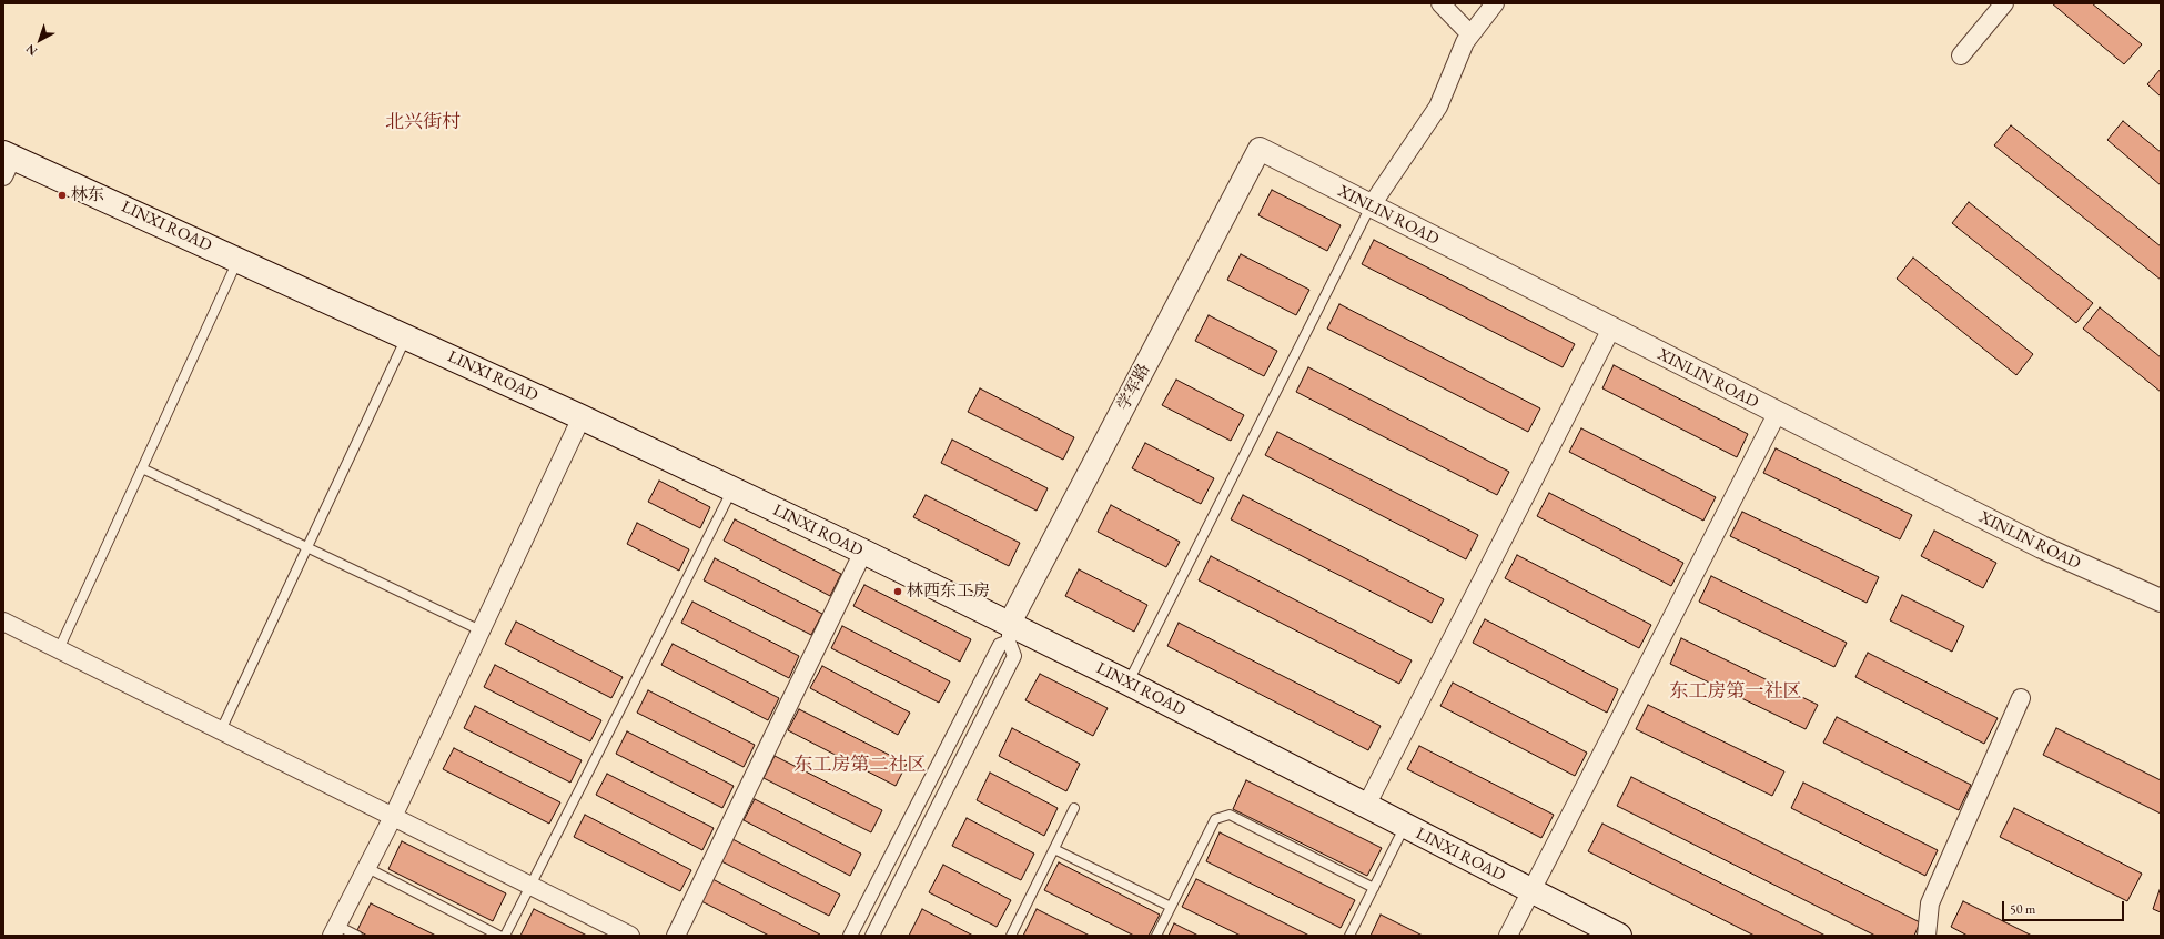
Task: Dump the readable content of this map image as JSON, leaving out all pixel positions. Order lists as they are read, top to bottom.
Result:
{
  "streets": {
    "main road": ["LINXI ROAD"],
    "street": ["XINLIN ROAD", "学军路"]
  },
  "crossings": [
    ["XINLIN ROAD", "学军路"],
    ["LINXI ROAD", "学军路"]
  ],
  "districts": ["北兴街村", "东工房第一社区", "东工房第二社区"],
  "places": ["林东", "林西东工房"],
  "scale_bar": "50 m",
  "north": "bottom left"
}
